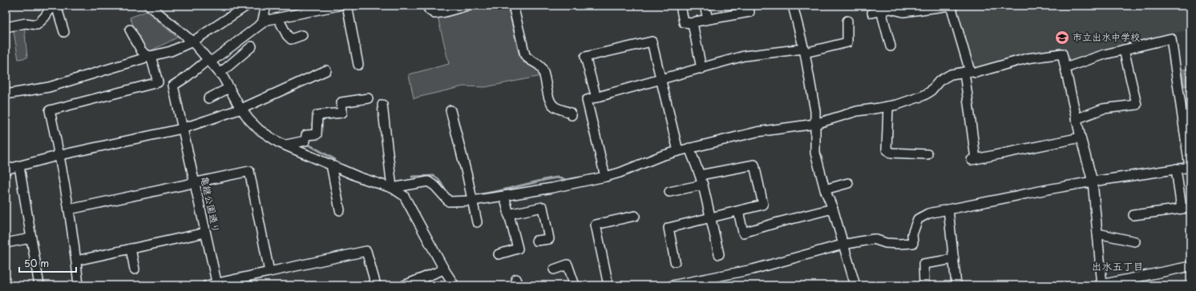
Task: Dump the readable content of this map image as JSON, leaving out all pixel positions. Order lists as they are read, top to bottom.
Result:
{
  "streets": {
    "street": ["亀継公園通り"]
  },
  "districts": ["出水五丁目"],
  "places": {
    "school or university": ["市立出水中学校"]
  },
  "scale_bar": "50 m"
}
